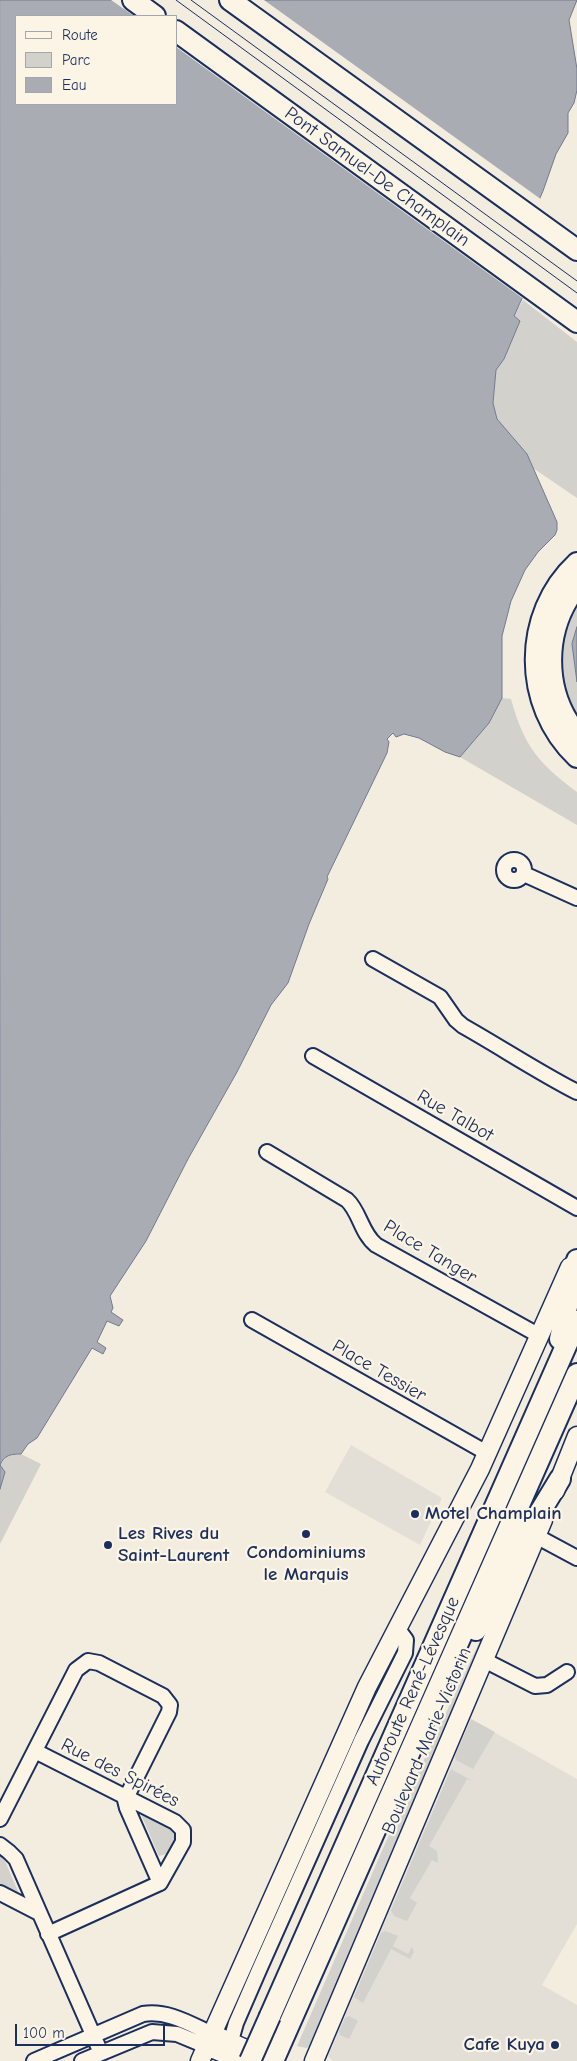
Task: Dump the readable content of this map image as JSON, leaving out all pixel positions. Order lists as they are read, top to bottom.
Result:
{
  "streets": {
    "highway": ["Pont Samuel-De Champlain", "Autoroute René-Lévesque"],
    "main road": ["Boulevard Marie-Victorin"],
    "street": [
      "Rue Talbot",
      "Place Tanger",
      "Place Tessier",
      "Rue des Spirées"
    ]
  },
  "places": [
    "Motel Champlain",
    "Condominiums le Marquis",
    "Les Rives du Saint-Laurent",
    "Cafe Kuya"
  ],
  "legend": ["Route", "Parc", "Eau"],
  "scale_bar": "100 m"
}
